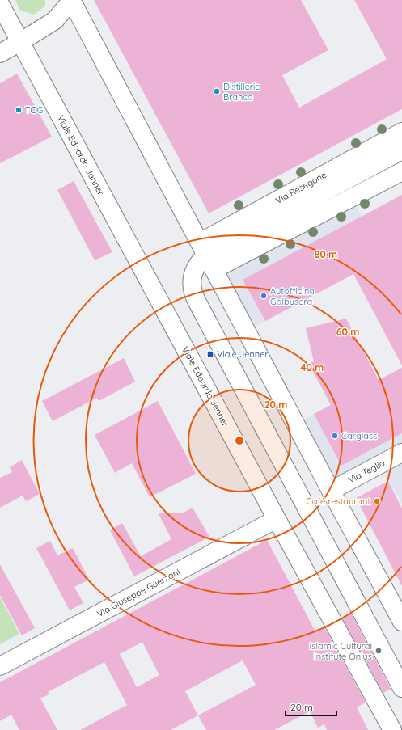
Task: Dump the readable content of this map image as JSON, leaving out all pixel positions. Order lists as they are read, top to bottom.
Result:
{
  "streets": {
    "main road": [
      "Viale Edoardo Jenner",
      "Via Resegone",
      "Via Teglio",
      "Via Giuseppe Guerzoni"
    ]
  },
  "crossings": [
    ["Viale Edoardo Jenner", "Via Giuseppe Guerzoni"]
  ],
  "places": {
    "other": [
      "Distillerie Branca",
      "TOG",
      "Autofficina Galbusera",
      "Carglass",
      "Café restaurant",
      "Islamic Cultural Institute Onlus"
    ],
    "transit": ["Viale Jenner"]
  },
  "scale_bar": "20 m",
  "rings": [
    "80 m",
    "60 m",
    "40 m",
    "20 m"
  ]
}
